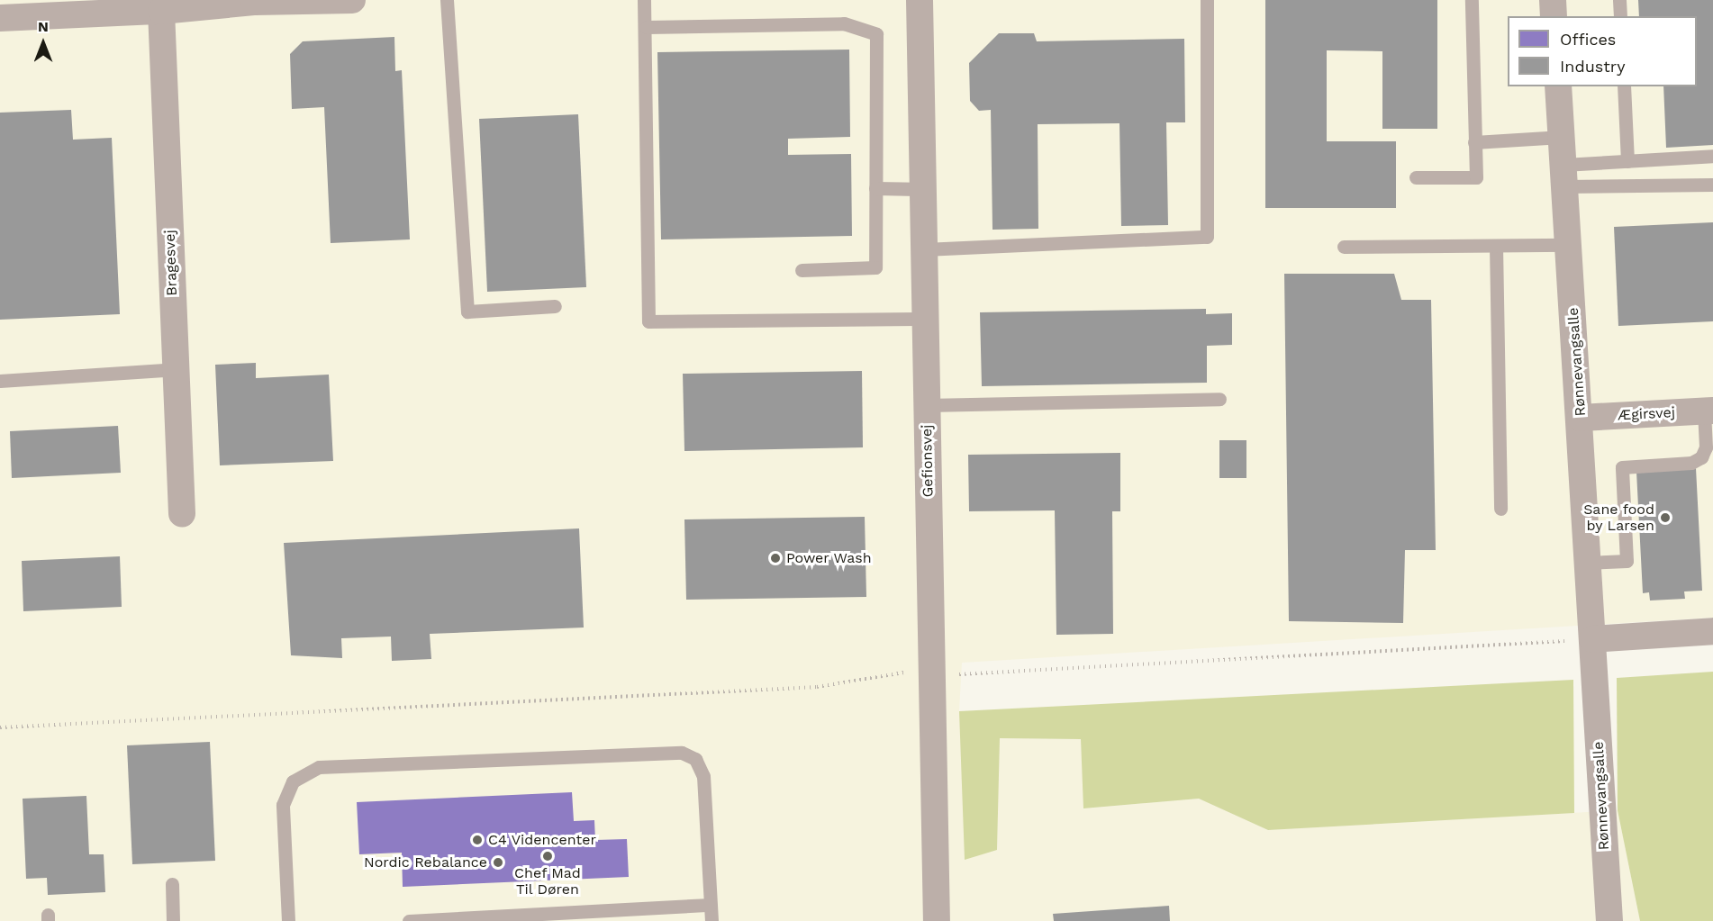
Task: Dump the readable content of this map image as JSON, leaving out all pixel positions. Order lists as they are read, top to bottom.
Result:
{
  "streets": {
    "street": [
      "Bragesvej",
      "Rønnevangsalle",
      "Ægirsvej",
      "Gefionsvej"
    ]
  },
  "crossings": [
    ["Rønnevangsalle", "Ægirsvej"]
  ],
  "places": [
    "Sane food by Larsen",
    "Power Wash",
    "C4 Videncenter",
    "Chef Mad Til Døren",
    "Nordic Rebalance"
  ],
  "legend": ["Offices", "Industry"],
  "north": "top"
}
